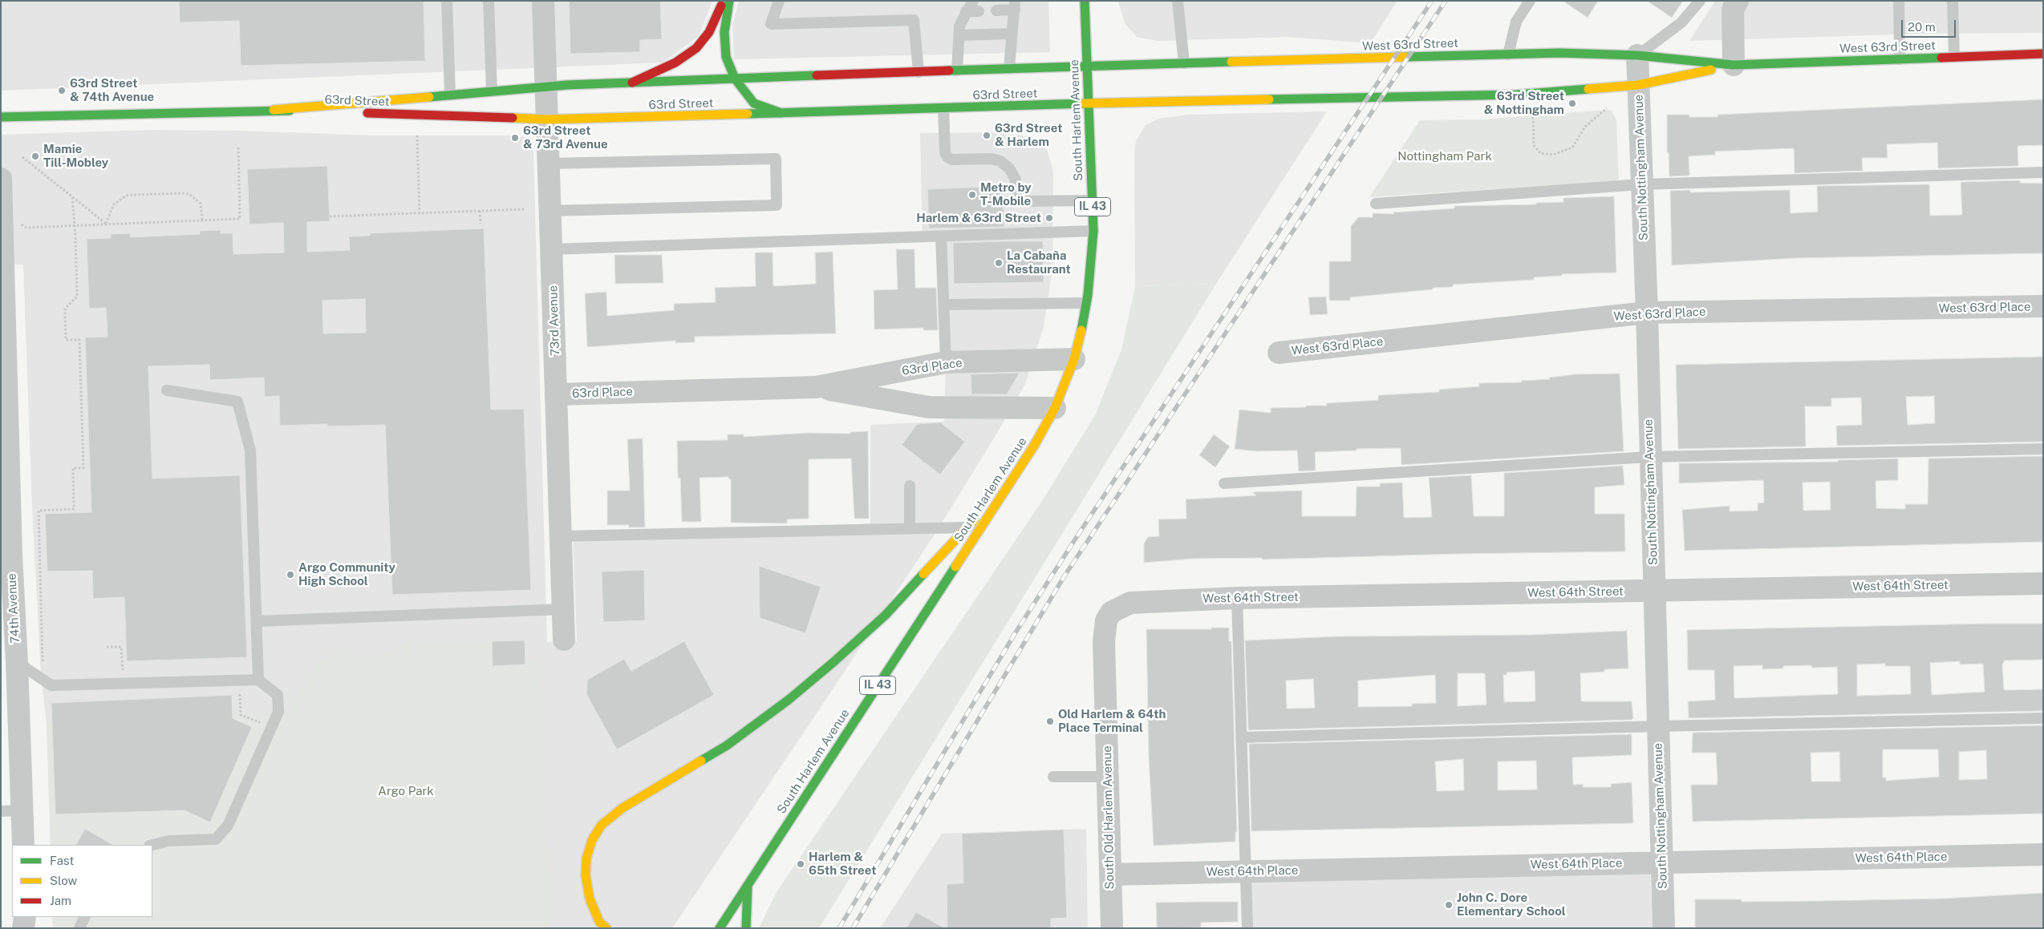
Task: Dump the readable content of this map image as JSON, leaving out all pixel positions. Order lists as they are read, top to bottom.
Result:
{
  "streets": {
    "main road": [
      "West 63rd Street",
      "63rd Street",
      "South Harlem Avenue",
      "IL 43"
    ],
    "street": [
      "South Nottingham Avenue",
      "West 63rd Place",
      "73rd Avenue",
      "63rd Place",
      "West 64th Street",
      "74th Avenue",
      "South Old Harlem Avenue",
      "West 64th Place"
    ]
  },
  "crossings": [
    ["West 63rd Street", "63rd Street"],
    ["West 63rd Street", "South Harlem Avenue"],
    ["West 63rd Street", "South Nottingham Avenue"],
    ["63rd Street", "South Harlem Avenue"],
    ["63rd Street", "73rd Avenue"],
    ["South Harlem Avenue", "63rd Place"],
    ["South Nottingham Avenue", "West 63rd Place"],
    ["South Nottingham Avenue", "West 64th Street"],
    ["South Nottingham Avenue", "West 64th Place"],
    ["73rd Avenue", "63rd Place"],
    ["West 64th Street", "South Old Harlem Avenue"],
    ["South Old Harlem Avenue", "West 64th Place"]
  ],
  "parks": ["Nottingham Park", "Argo Park"],
  "places": [
    "63rd Street & 74th Avenue",
    "63rd Street & Nottingham",
    "63rd Street & Harlem",
    "63rd Street & 73rd Avenue",
    "Mamie Till-Mobley",
    "Metro by T-Mobile",
    "Harlem & 63rd Street",
    "La Cabaña Restaurant",
    "Argo Community High School",
    "Old Harlem & 64th Place Terminal",
    "Harlem & 65th Street",
    "John C. Dore Elementary School"
  ],
  "legend": ["Fast", "Slow", "Jam"],
  "scale_bar": "20 m"
}
